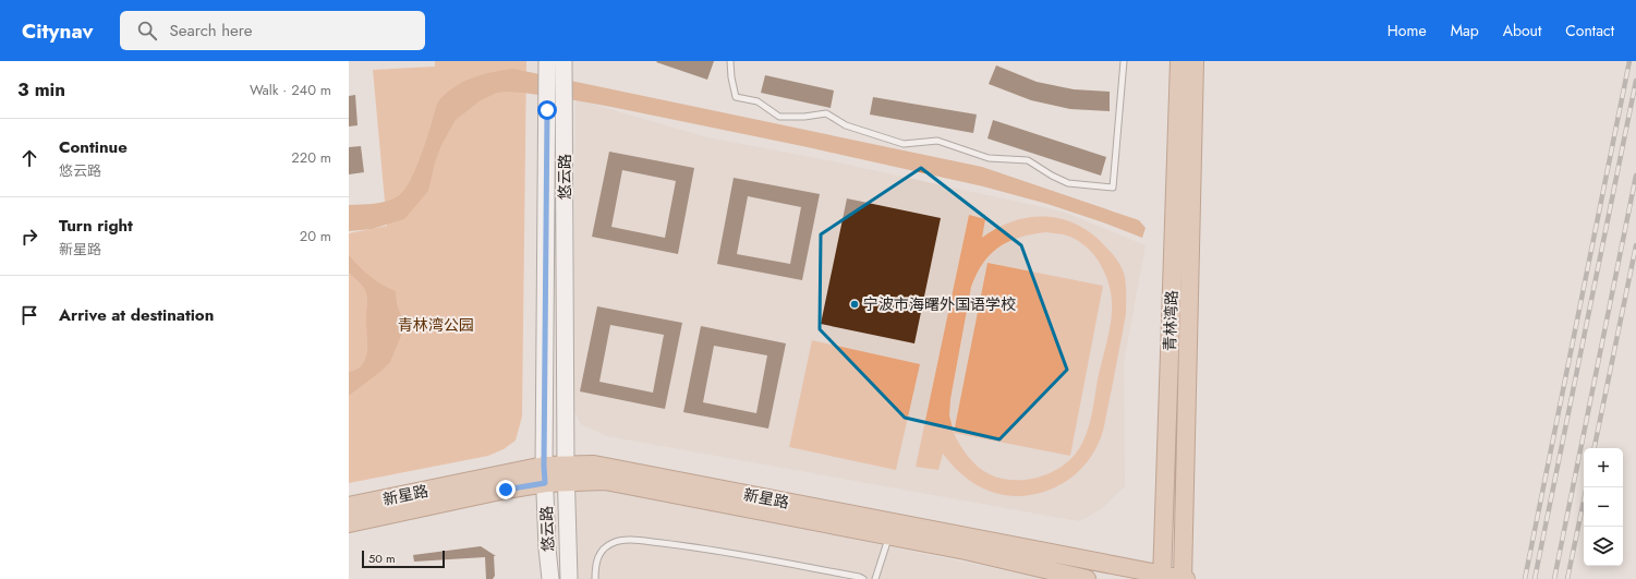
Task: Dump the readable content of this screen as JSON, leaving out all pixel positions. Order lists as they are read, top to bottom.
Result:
{
  "streets": {
    "main road": ["青林湾路", "新星路"],
    "street": ["悠云路"]
  },
  "crossings": [
    ["悠云路", "新星路"],
    ["青林湾路", "新星路"]
  ],
  "parks": ["青林湾公园"],
  "places": ["宁波市海曙外国语学校"],
  "scale_bar": "50 m",
  "page": {
    "header": "Citynav",
    "search": "Search here",
    "nav": [
      "Home",
      "Map",
      "About",
      "Contact"
    ],
    "heading": ["3 min", "Walk · 240 m"],
    "list": [
      ["Continue", "悠云路", "220 m"],
      ["Turn right", "新星路", "20 m"],
      "Arrive at destination"
    ],
    "map_buttons": ["+", "−"],
    "scale": "50 m"
  }
}
